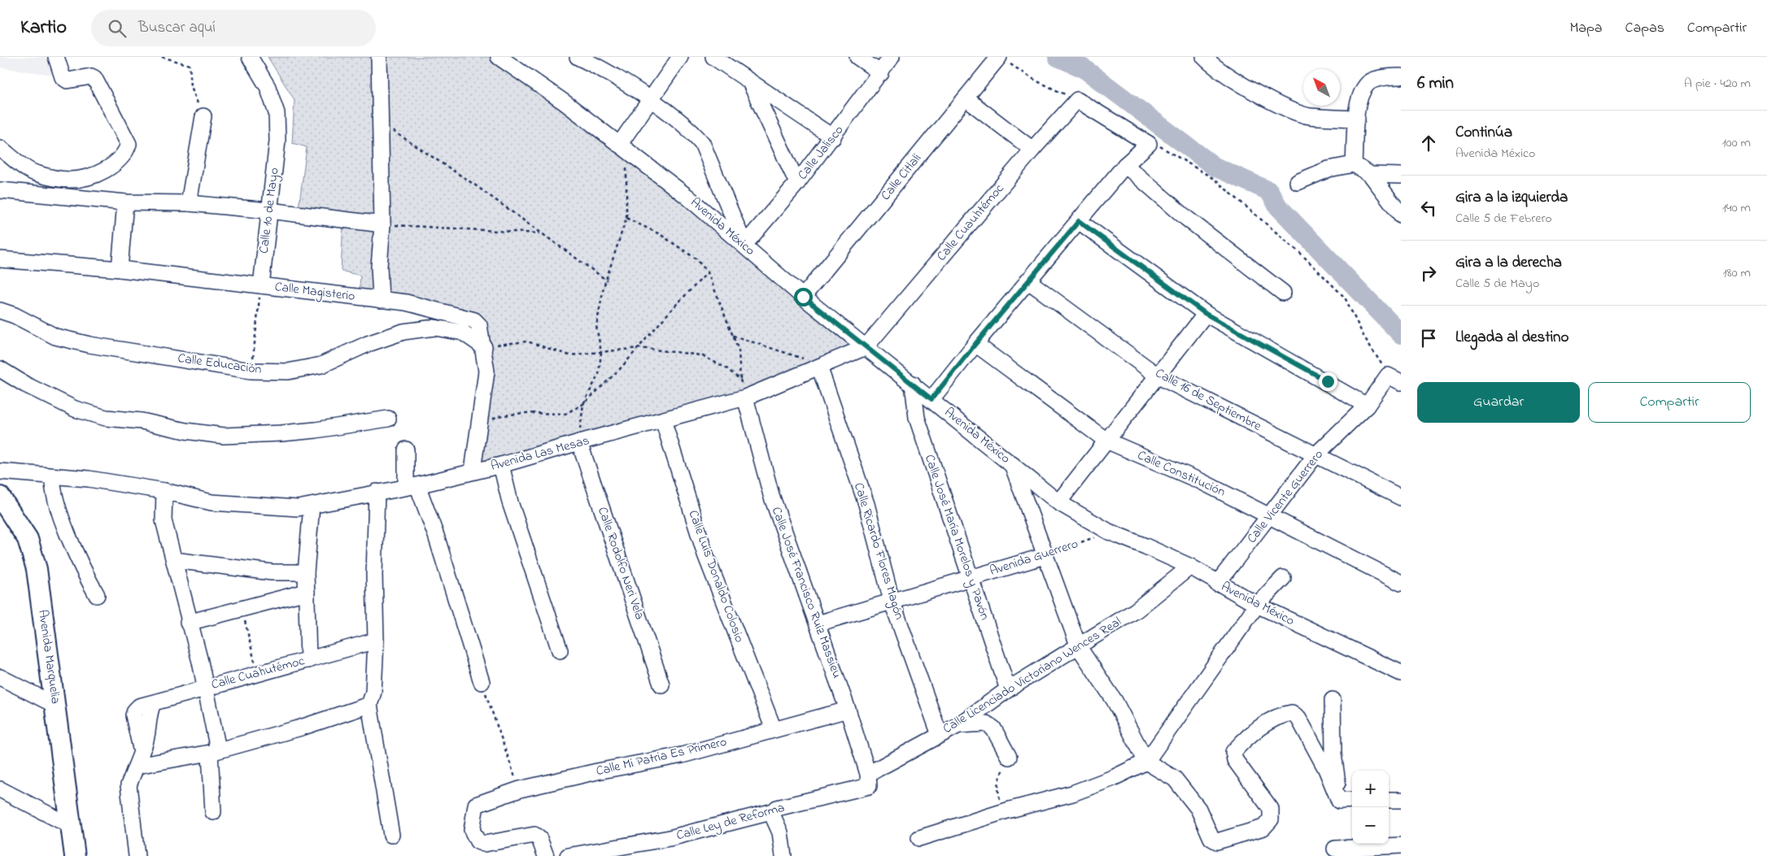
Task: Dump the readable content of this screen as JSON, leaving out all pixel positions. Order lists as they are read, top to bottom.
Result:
{
  "streets": {
    "main road": ["Avenida Marquelia"],
    "street": [
      "Calle Jalisco",
      "Calle Citlali",
      "Calle 10 de Mayo",
      "Calle Cuauhtémoc",
      "Avenida México",
      "Calle Magisterio",
      "Calle Educación",
      "Calle 16 de Septiembre",
      "Avenida Las Mesas",
      "Calle Constitución",
      "Calle Vicente Guerrero",
      "Calle José María Morelos y Pavón",
      "Calle Ricardo Flores Magón",
      "Avenida Guerrero",
      "Calle Rodolfo Neri Vela",
      "Calle Luis Donaldo Colosio",
      "Calle José Francisco Ruiz Massieu",
      "Calle Cuahutémoc",
      "Calle Licenciado Victoriano Wences Real",
      "Calle Mi Patria Es Primero",
      "Calle Ley de Reforma"
    ]
  },
  "crossings": [
    ["Calle Jalisco", "Avenida México"],
    ["Calle Citlali", "Avenida México"],
    ["Calle 10 de Mayo", "Calle Magisterio"],
    ["Calle Cuauhtémoc", "Avenida México"],
    ["Avenida México", "Calle Vicente Guerrero"],
    ["Avenida México", "Calle José María Morelos y Pavón"],
    ["Avenida México", "Avenida Guerrero"],
    ["Avenida México", "Calle Licenciado Victoriano Wences Real"],
    ["Calle Magisterio", "Calle Educación"],
    ["Calle Magisterio", "Avenida Las Mesas"],
    ["Calle 16 de Septiembre", "Calle Vicente Guerrero"],
    ["Avenida Las Mesas", "Calle Ricardo Flores Magón"],
    ["Avenida Las Mesas", "Calle Rodolfo Neri Vela"],
    ["Avenida Las Mesas", "Calle Luis Donaldo Colosio"],
    ["Avenida Las Mesas", "Calle José Francisco Ruiz Massieu"],
    ["Calle Constitución", "Calle Vicente Guerrero"],
    ["Calle José María Morelos y Pavón", "Avenida Guerrero"],
    ["Calle José María Morelos y Pavón", "Calle Licenciado Victoriano Wences Real"],
    ["Calle Ricardo Flores Magón", "Avenida Guerrero"],
    ["Calle Ricardo Flores Magón", "Calle Licenciado Victoriano Wences Real"],
    ["Avenida Guerrero", "Calle José Francisco Ruiz Massieu"],
    ["Calle Luis Donaldo Colosio", "Calle Mi Patria Es Primero"],
    ["Calle José Francisco Ruiz Massieu", "Calle Licenciado Victoriano Wences Real"],
    ["Calle José Francisco Ruiz Massieu", "Calle Mi Patria Es Primero"],
    ["Calle José Francisco Ruiz Massieu", "Calle Ley de Reforma"],
    ["Calle Licenciado Victoriano Wences Real", "Calle Ley de Reforma"]
  ],
  "north": "top left",
  "page": {
    "header": "Kartio",
    "search": "Buscar aquí",
    "nav": ["Mapa", "Capas", "Compartir"],
    "heading": ["6 min", "A pie · 420 m"],
    "list": [
      ["Continúa", "Avenida México", "100 m"],
      ["Gira a la izquierda", "Calle 5 de Febrero", "140 m"],
      ["Gira a la derecha", "Calle 5 de Mayo", "180 m"],
      "Llegada al destino"
    ],
    "buttons": ["Guardar", "Compartir"],
    "map_buttons": ["+", "−"]
  }
}
